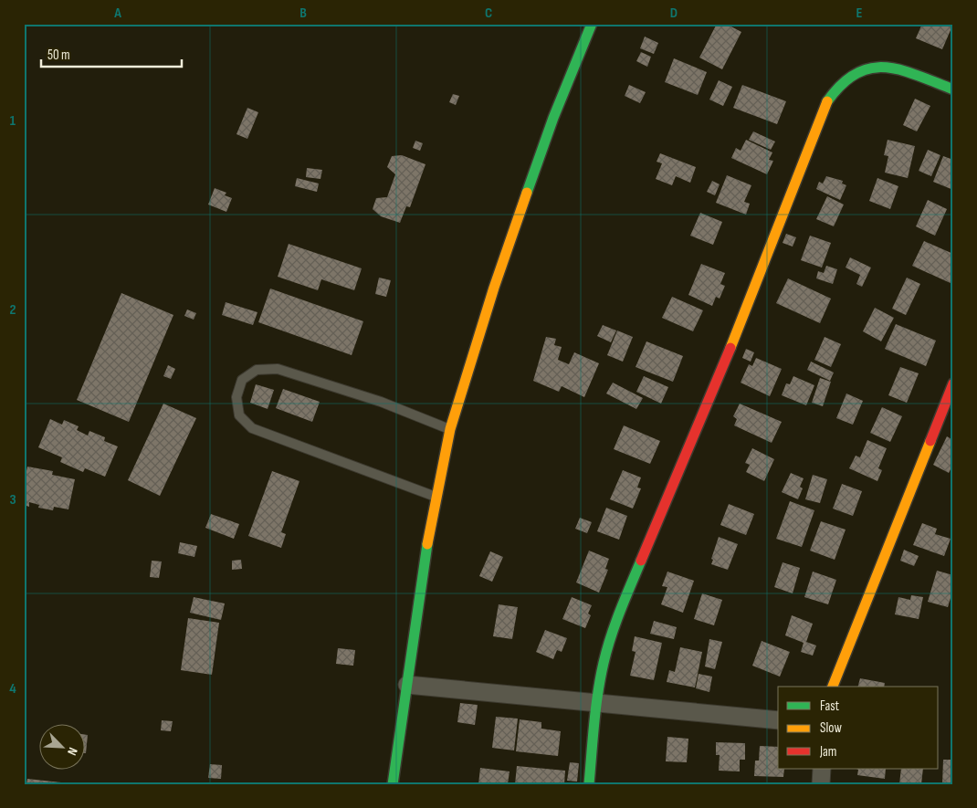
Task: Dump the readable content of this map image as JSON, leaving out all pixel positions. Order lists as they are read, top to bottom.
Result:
{
  "legend": ["Fast", "Slow", "Jam"],
  "scale_bar": "50 m",
  "north": "bottom right",
  "grid": {
    "columns": [
      "A",
      "B",
      "C",
      "D",
      "E"
    ],
    "rows": [
      "1",
      "2",
      "3",
      "4"
    ]
  }
}
